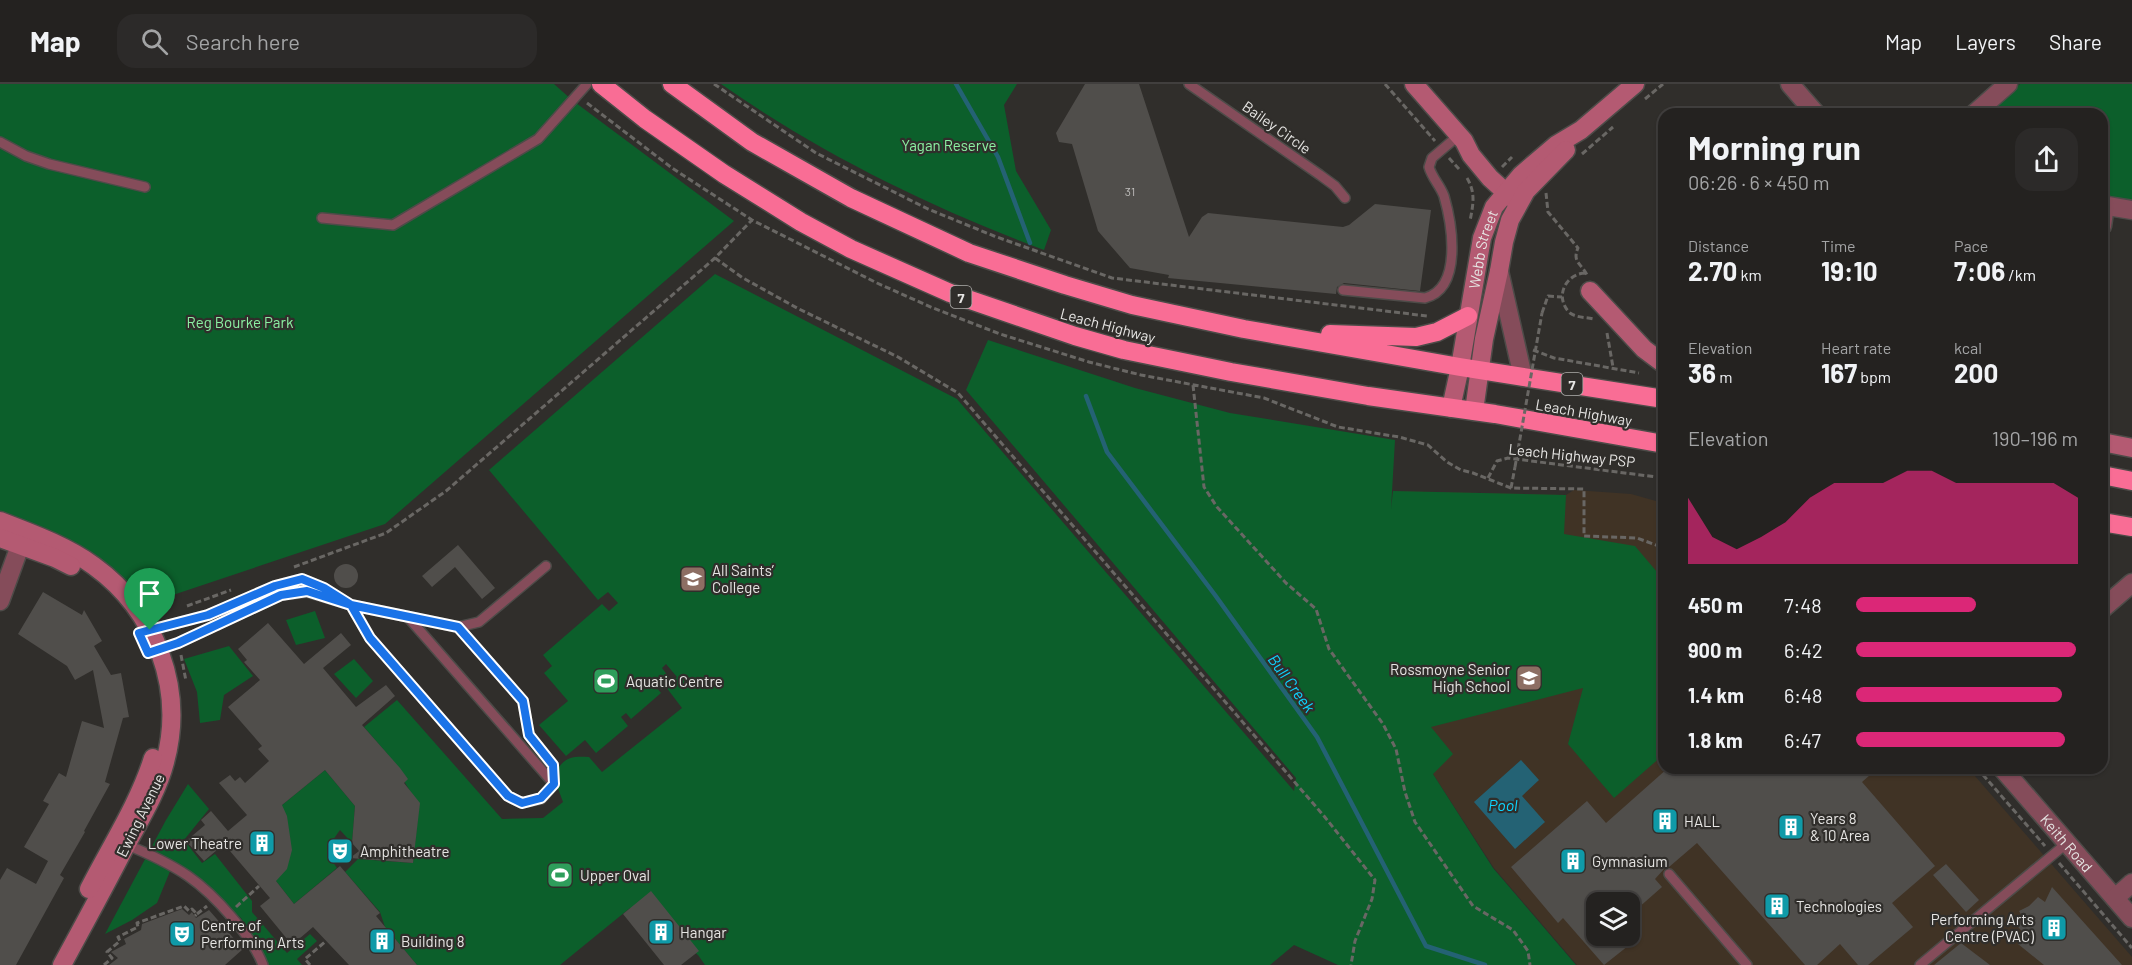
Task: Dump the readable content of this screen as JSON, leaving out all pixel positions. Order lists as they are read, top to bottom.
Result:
{
  "streets": {
    "highway": ["7", "Leach Highway"],
    "street": ["Webb Street", "Ewing Avenue", "Keith Road"],
    "lane": ["Bailey Circle"],
    "path": ["Leach Highway PSP"]
  },
  "crossings": [
    ["Webb Street", "Leach Highway"]
  ],
  "water": ["Bull Creek", "Pool"],
  "parks": ["Yagan Reserve", "Reg Bourke Park"],
  "places": {
    "school or university": ["All Saints’ College", "Rossmoyne Senior High School"],
    "sports": ["Aquatic Centre", "Upper Oval"],
    "building": [
      "HALL",
      "Years 8 & 10 Area",
      "Lower Theatre",
      "Gymnasium",
      "Technologies",
      "Performing Arts Centre (PVAC)",
      "Hangar",
      "Building 8"
    ],
    "theatre": ["Amphitheatre", "Centre of Performing Arts"]
  },
  "house_numbers": ["31"],
  "page": {
    "header": "Map",
    "search": "Search here",
    "nav": ["Map", "Layers", "Share"],
    "heading": ["Morning run", "06:26 · 6 × 450 m"],
    "stats": [
      ["Distance", "2.70 km"],
      ["Time", "19:10"],
      ["Pace", "7:06 /km"],
      ["Elevation", "36 m"],
      ["Heart rate", "167 bpm"],
      ["kcal", "200"]
    ],
    "chart": ["Elevation", "190–196 m"],
    "list": [
      {
        "name": "450 m",
        "note": "7:48"
      },
      {
        "name": "900 m",
        "note": "6:42"
      },
      {
        "name": "1.4 km",
        "note": "6:48"
      },
      {
        "name": "1.8 km",
        "note": "6:47"
      }
    ]
  }
}
